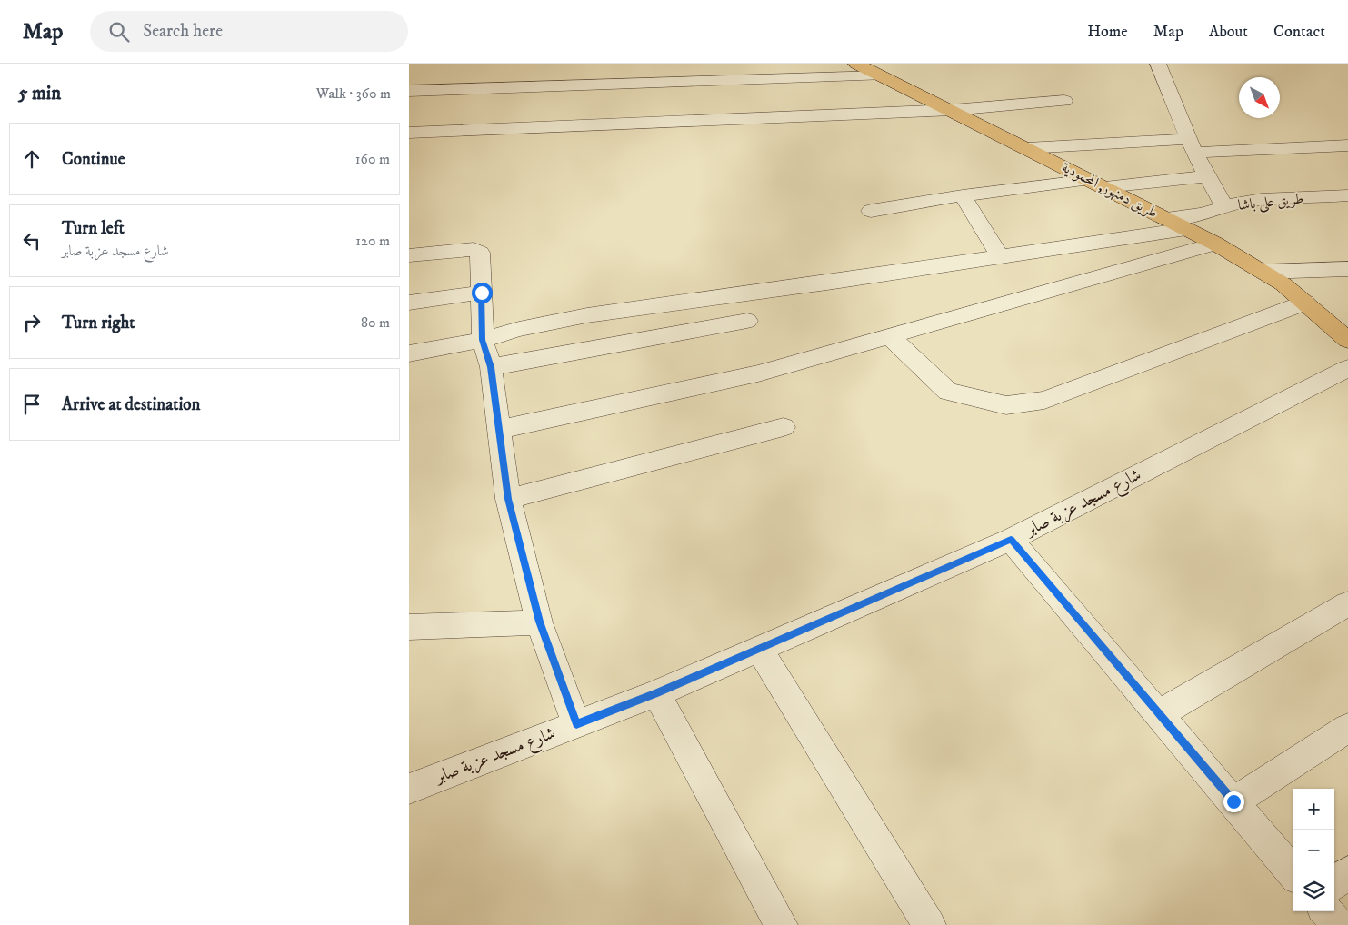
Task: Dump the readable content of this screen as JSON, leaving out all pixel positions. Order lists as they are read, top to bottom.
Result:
{
  "streets": {
    "main road": ["طريق دمنهور, المحمودية"],
    "street": ["طريق على باشا", "شارع مسجد عزبة صابر"]
  },
  "crossings": [
    ["طريق دمنهور, المحمودية", "طريق على باشا"]
  ],
  "north": "bottom right",
  "page": {
    "header": "Map",
    "search": "Search here",
    "nav": [
      "Home",
      "Map",
      "About",
      "Contact"
    ],
    "heading": ["5 min", "Walk · 360 m"],
    "list": [
      ["Continue", "160 m"],
      ["Turn left", "شارع مسجد عزبة صابر", "120 m"],
      ["Turn right", "80 m"],
      "Arrive at destination"
    ],
    "map_buttons": ["+", "−"]
  }
}
